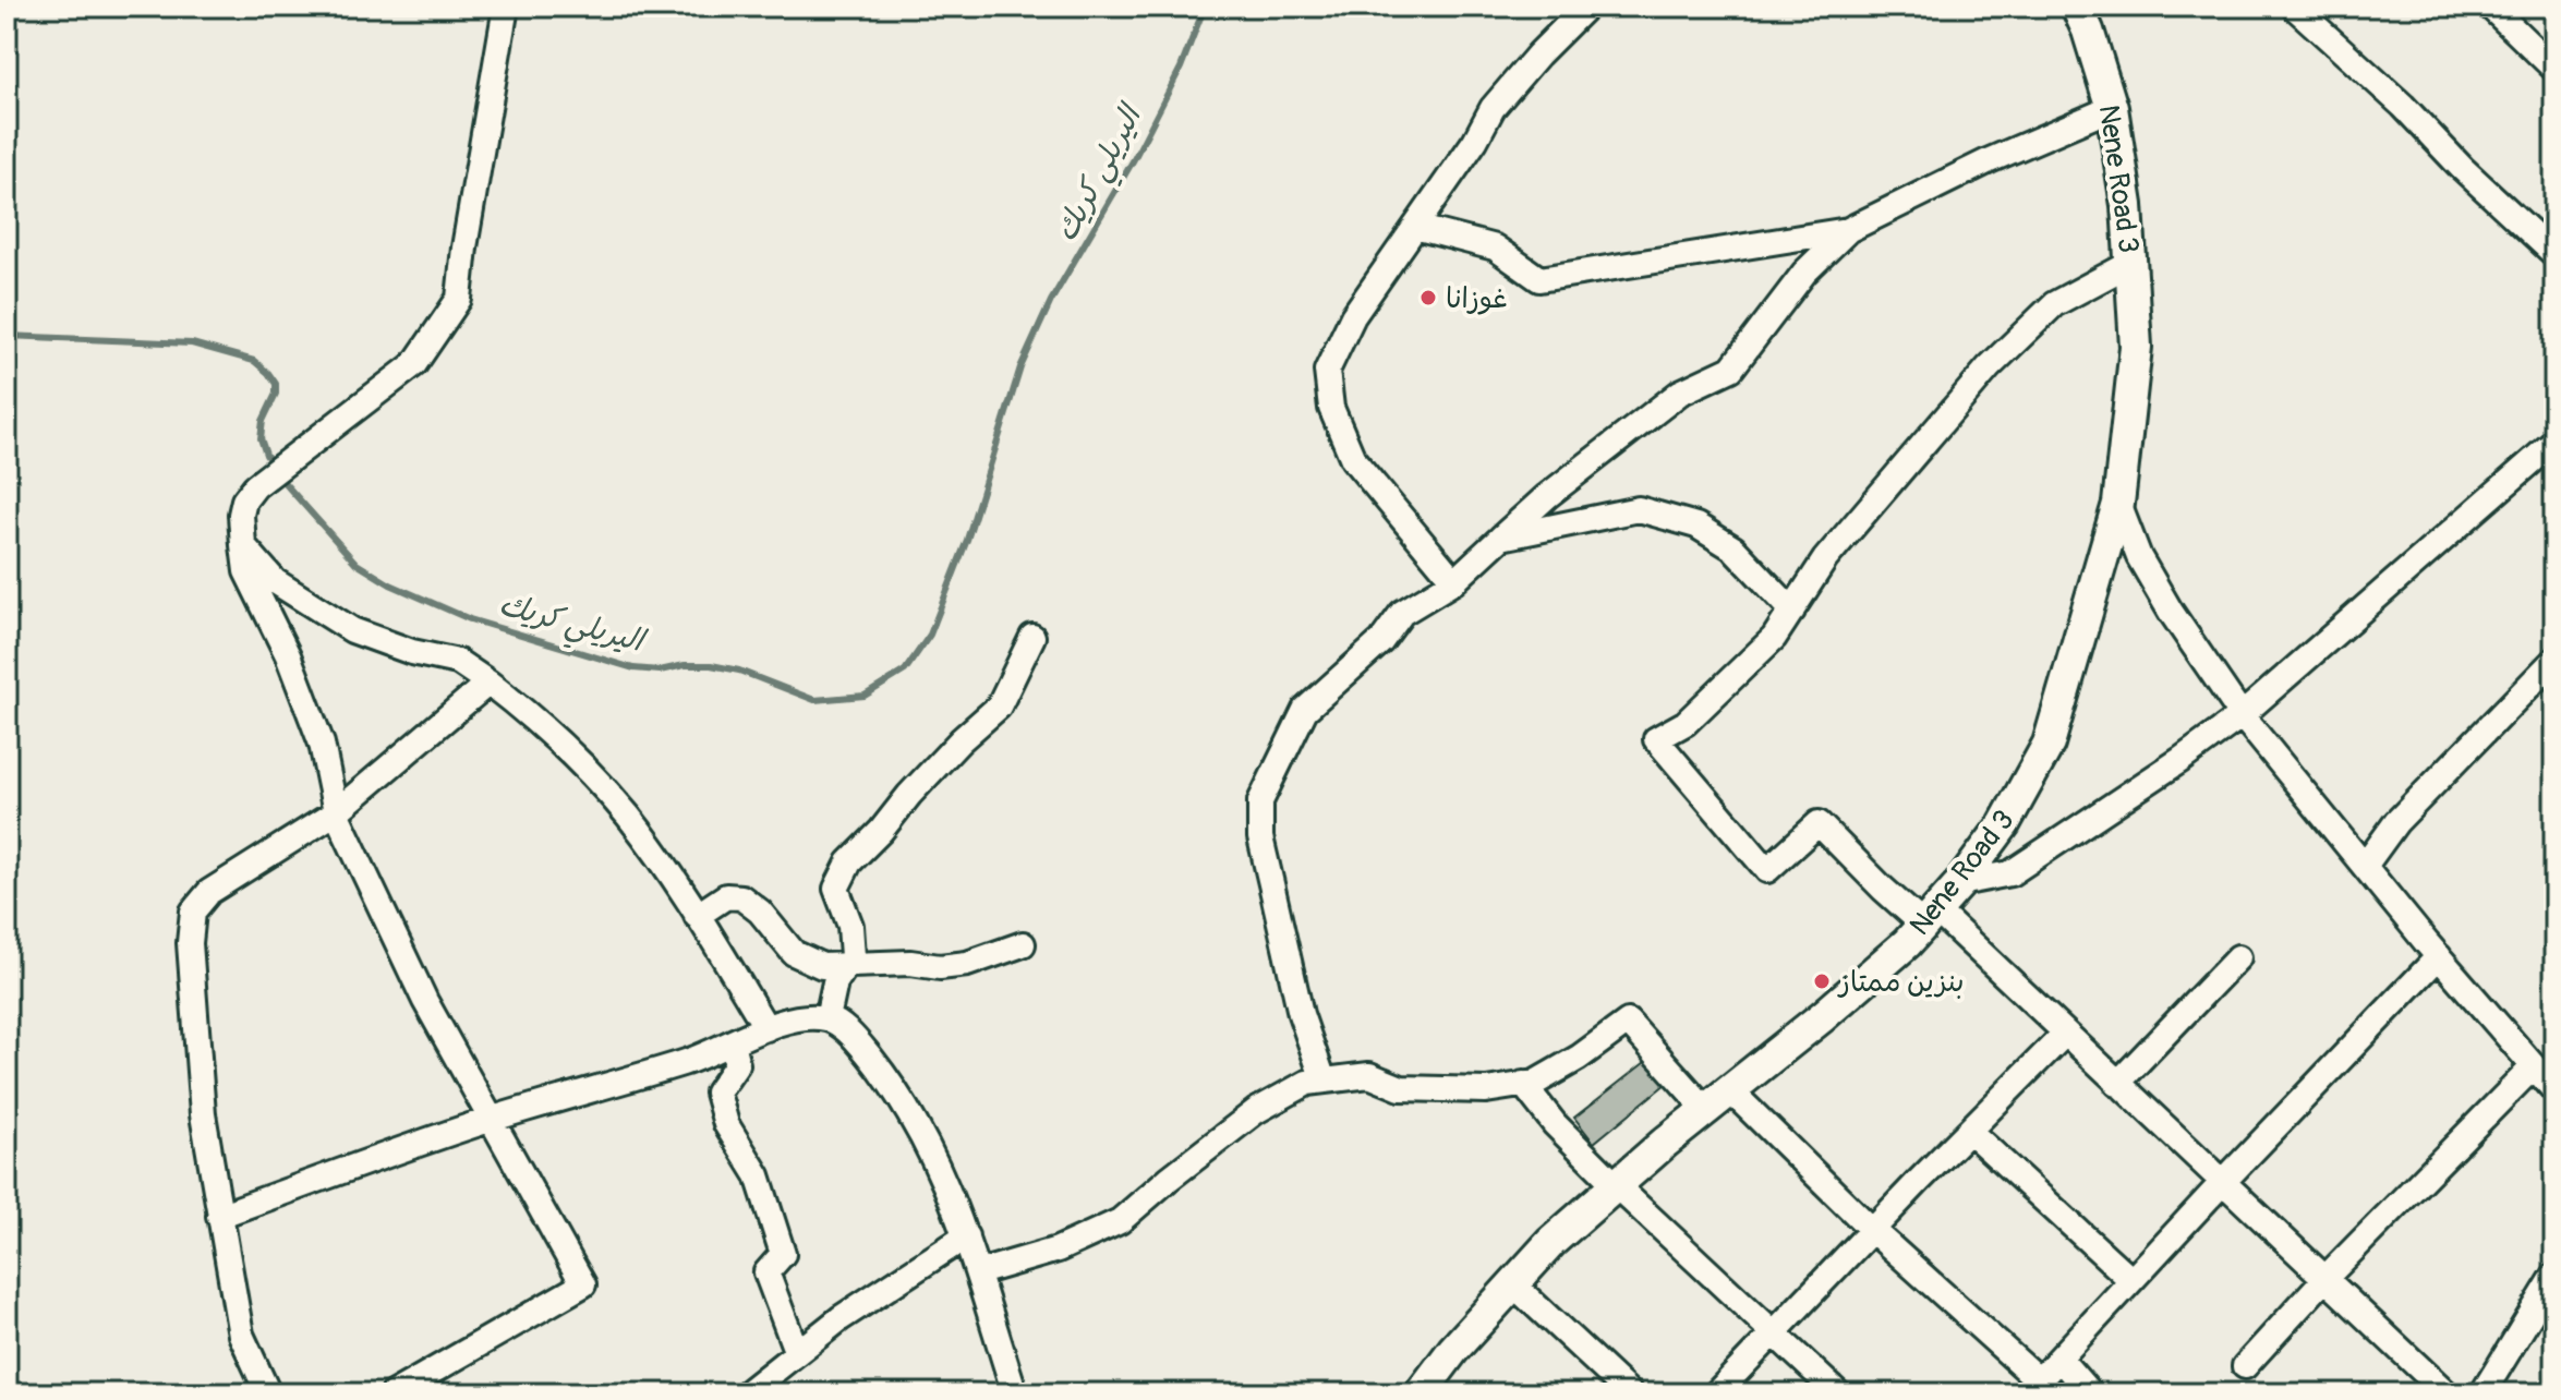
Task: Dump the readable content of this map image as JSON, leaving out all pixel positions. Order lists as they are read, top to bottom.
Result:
{
  "streets": {
    "main road": ["Nene Road 3"]
  },
  "water": ["اليريلي كريك"],
  "places": ["غوزانا", "بنزين ممتاز"]
}
